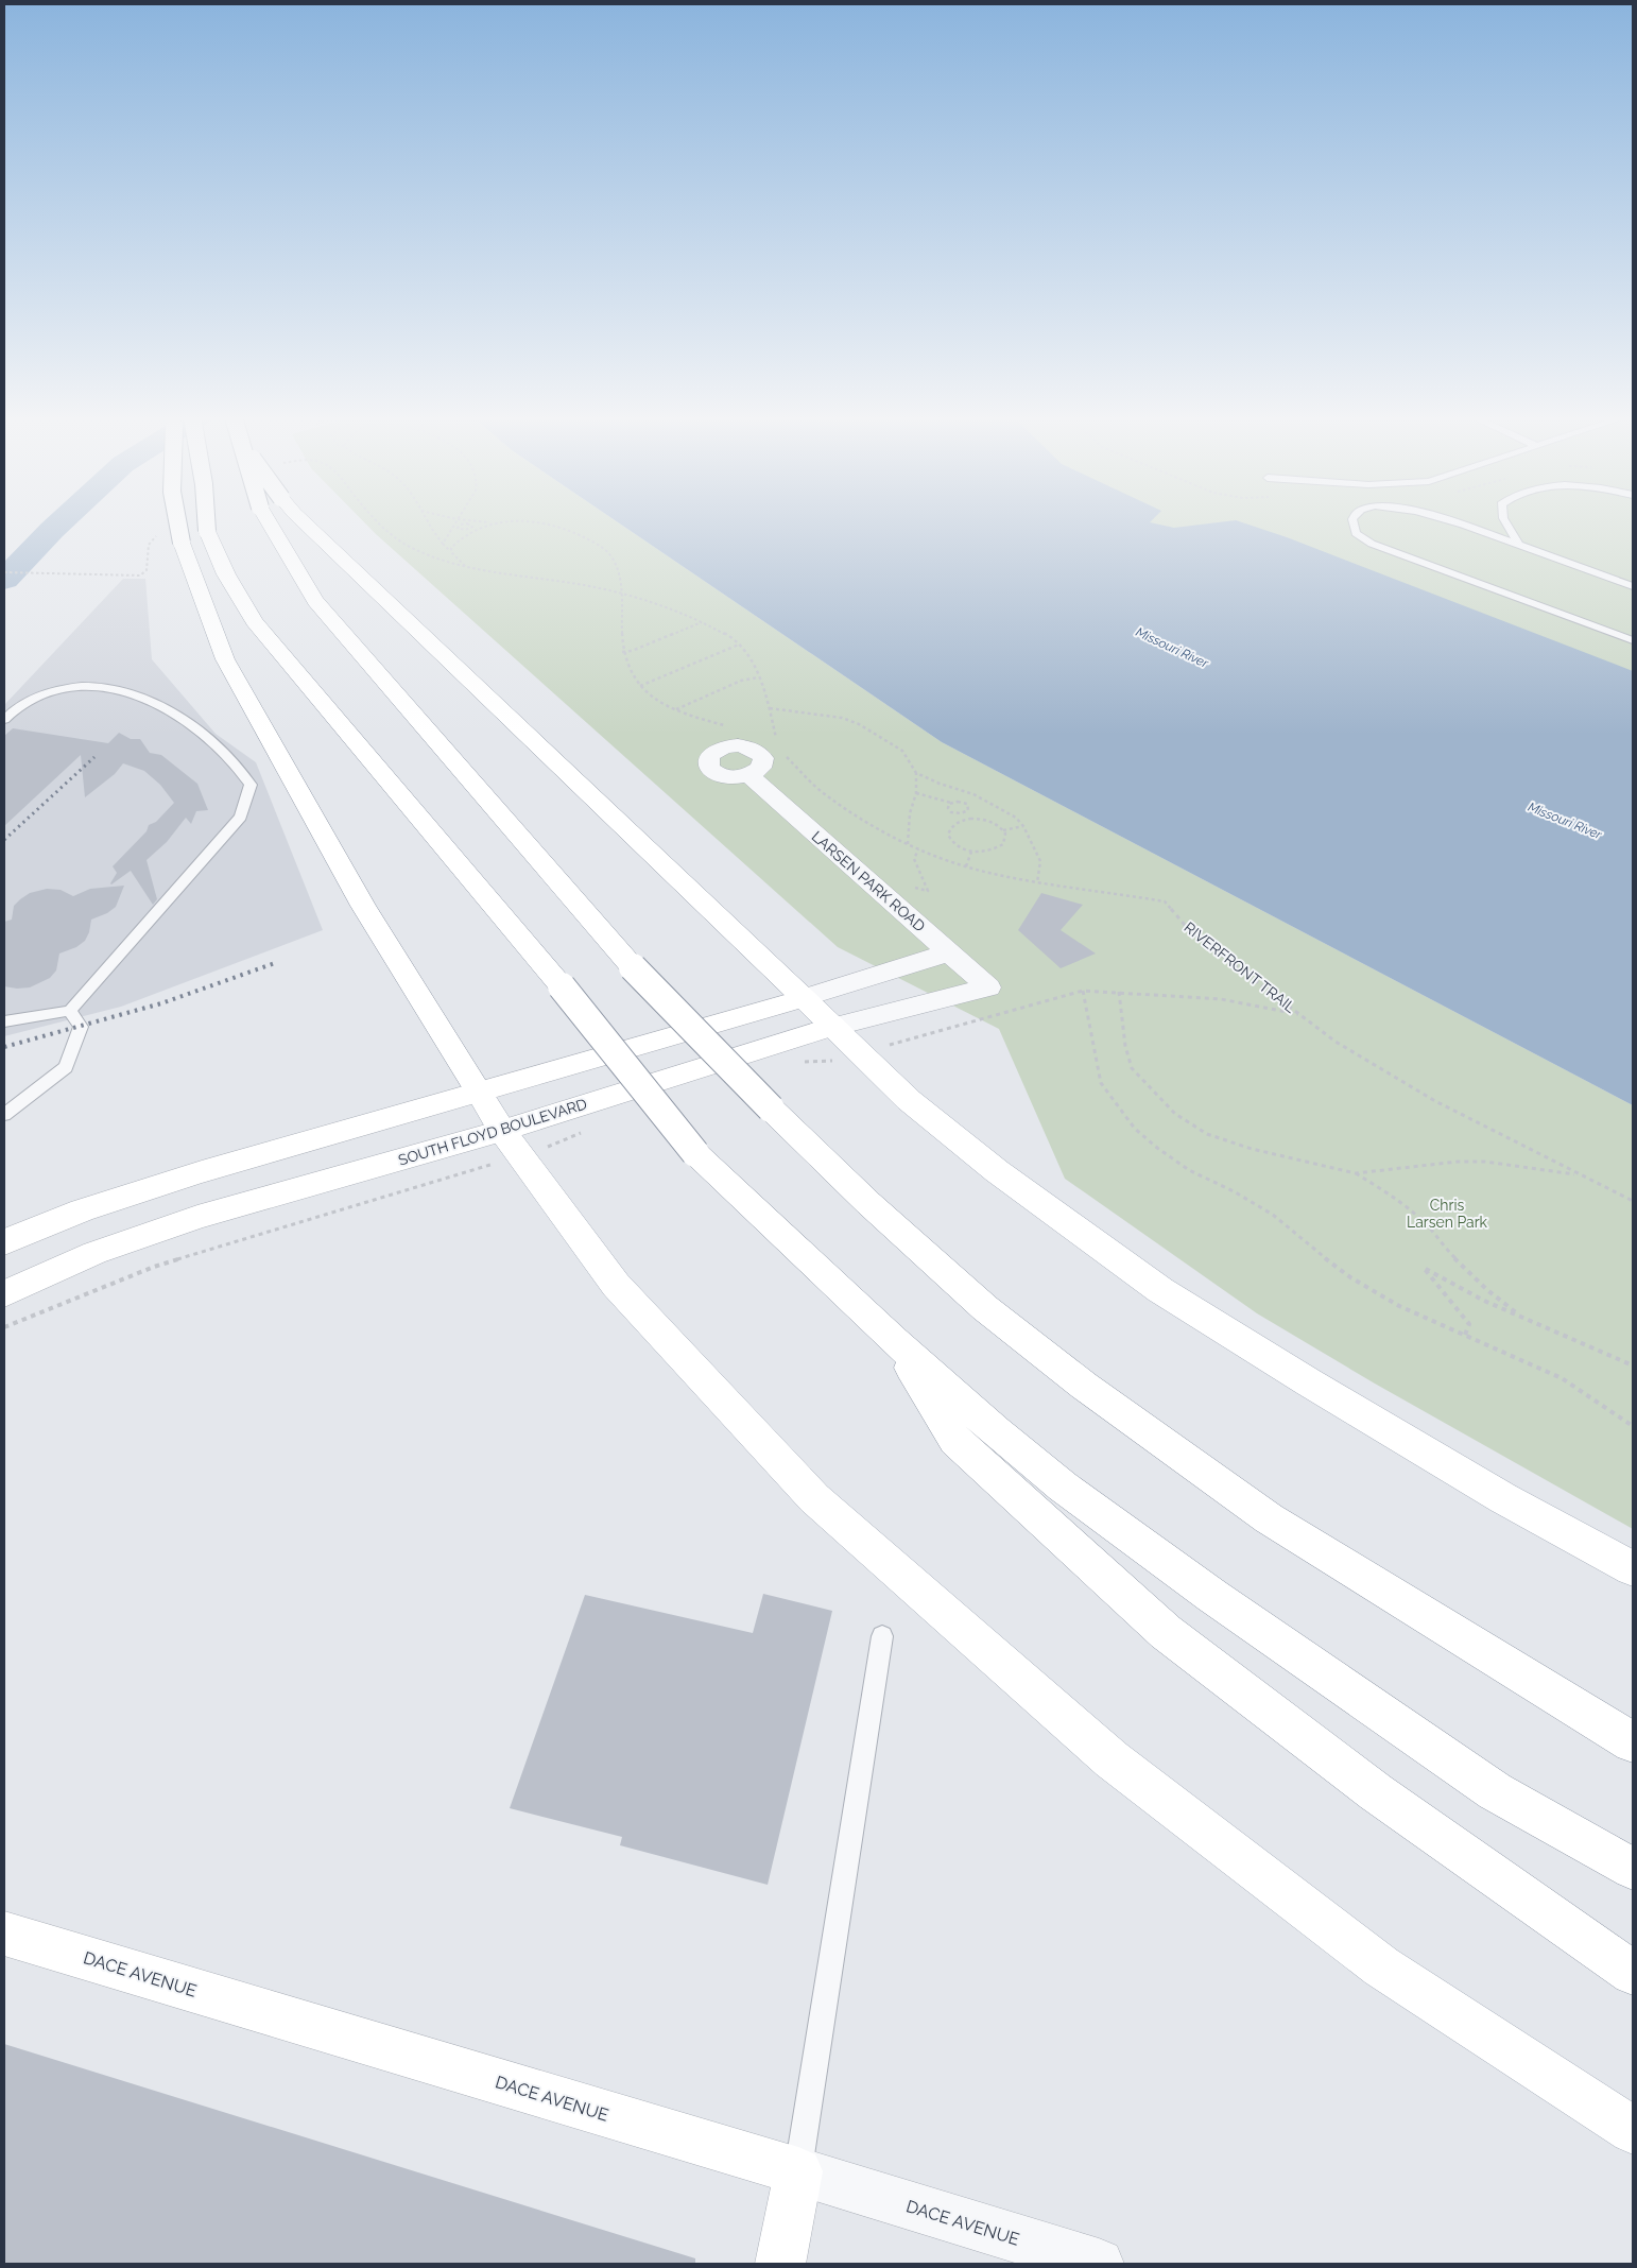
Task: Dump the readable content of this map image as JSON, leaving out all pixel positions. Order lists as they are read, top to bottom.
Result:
{
  "streets": {
    "main road": ["SOUTH FLOYD BOULEVARD", "DACE AVENUE"],
    "street": ["LARSEN PARK ROAD"],
    "path": ["RIVERFRONT TRAIL"]
  },
  "crossings": [
    ["LARSEN PARK ROAD", "SOUTH FLOYD BOULEVARD"]
  ],
  "water": ["Missouri River"],
  "parks": ["Chris Larsen Park"]
}
